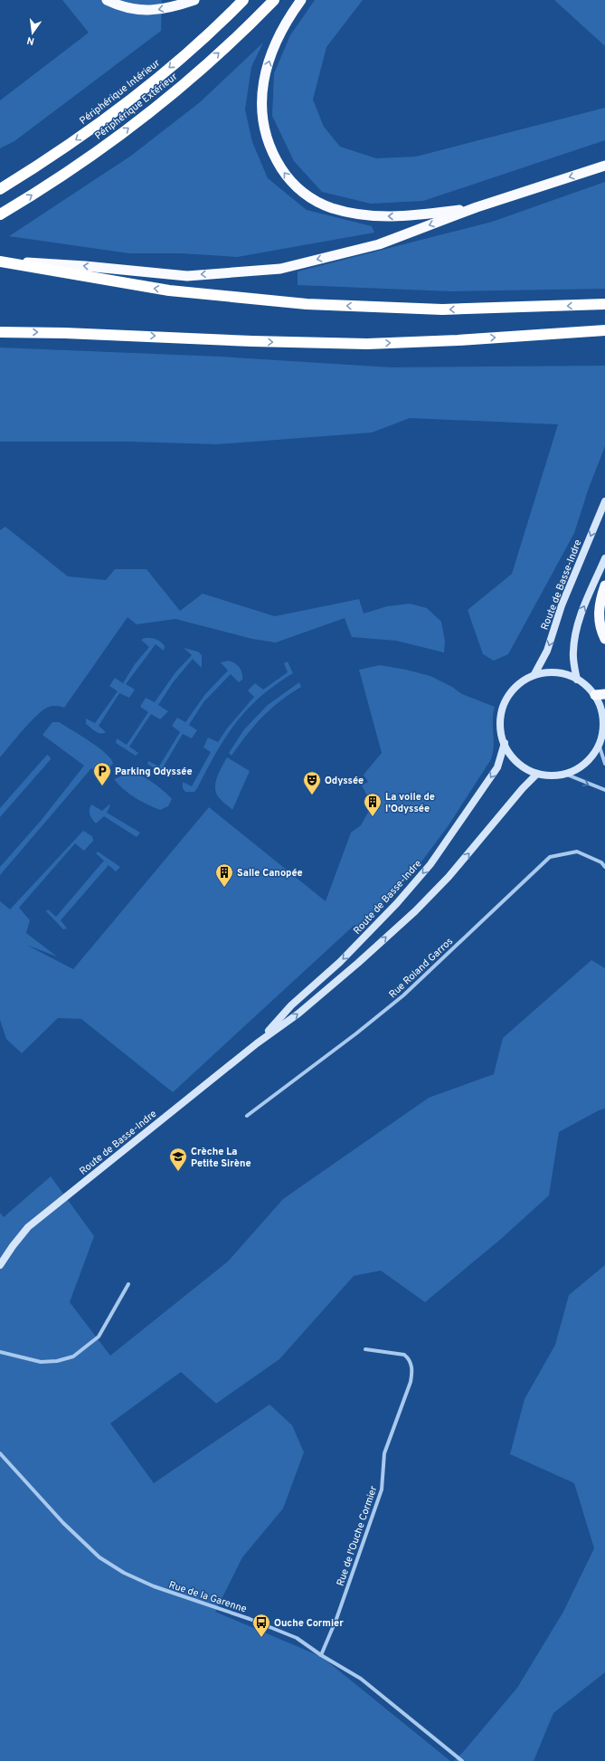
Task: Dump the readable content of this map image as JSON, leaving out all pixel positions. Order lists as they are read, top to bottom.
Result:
{
  "streets": {
    "highway": ["Périphérique Intérieur", "Périphérique Extérieur"],
    "main road": ["Route de Basse-Indre"],
    "street": ["Rue Roland Garros", "Rue de l'Ouche Cormier", "Rue de la Garenne"]
  },
  "crossings": [
    ["Rue de l'Ouche Cormier", "Rue de la Garenne"]
  ],
  "one_way": ["Périphérique Intérieur", "Périphérique Extérieur"],
  "places": {
    "parking": ["Parking Odyssée"],
    "theatre": ["Odyssée"],
    "building": ["La voile de l'Odyssée", "Salle Canopée"],
    "school or university": ["Crèche La Petite Sirène"],
    "bus stop": ["Ouche Cormier"]
  },
  "north": "bottom"
}
